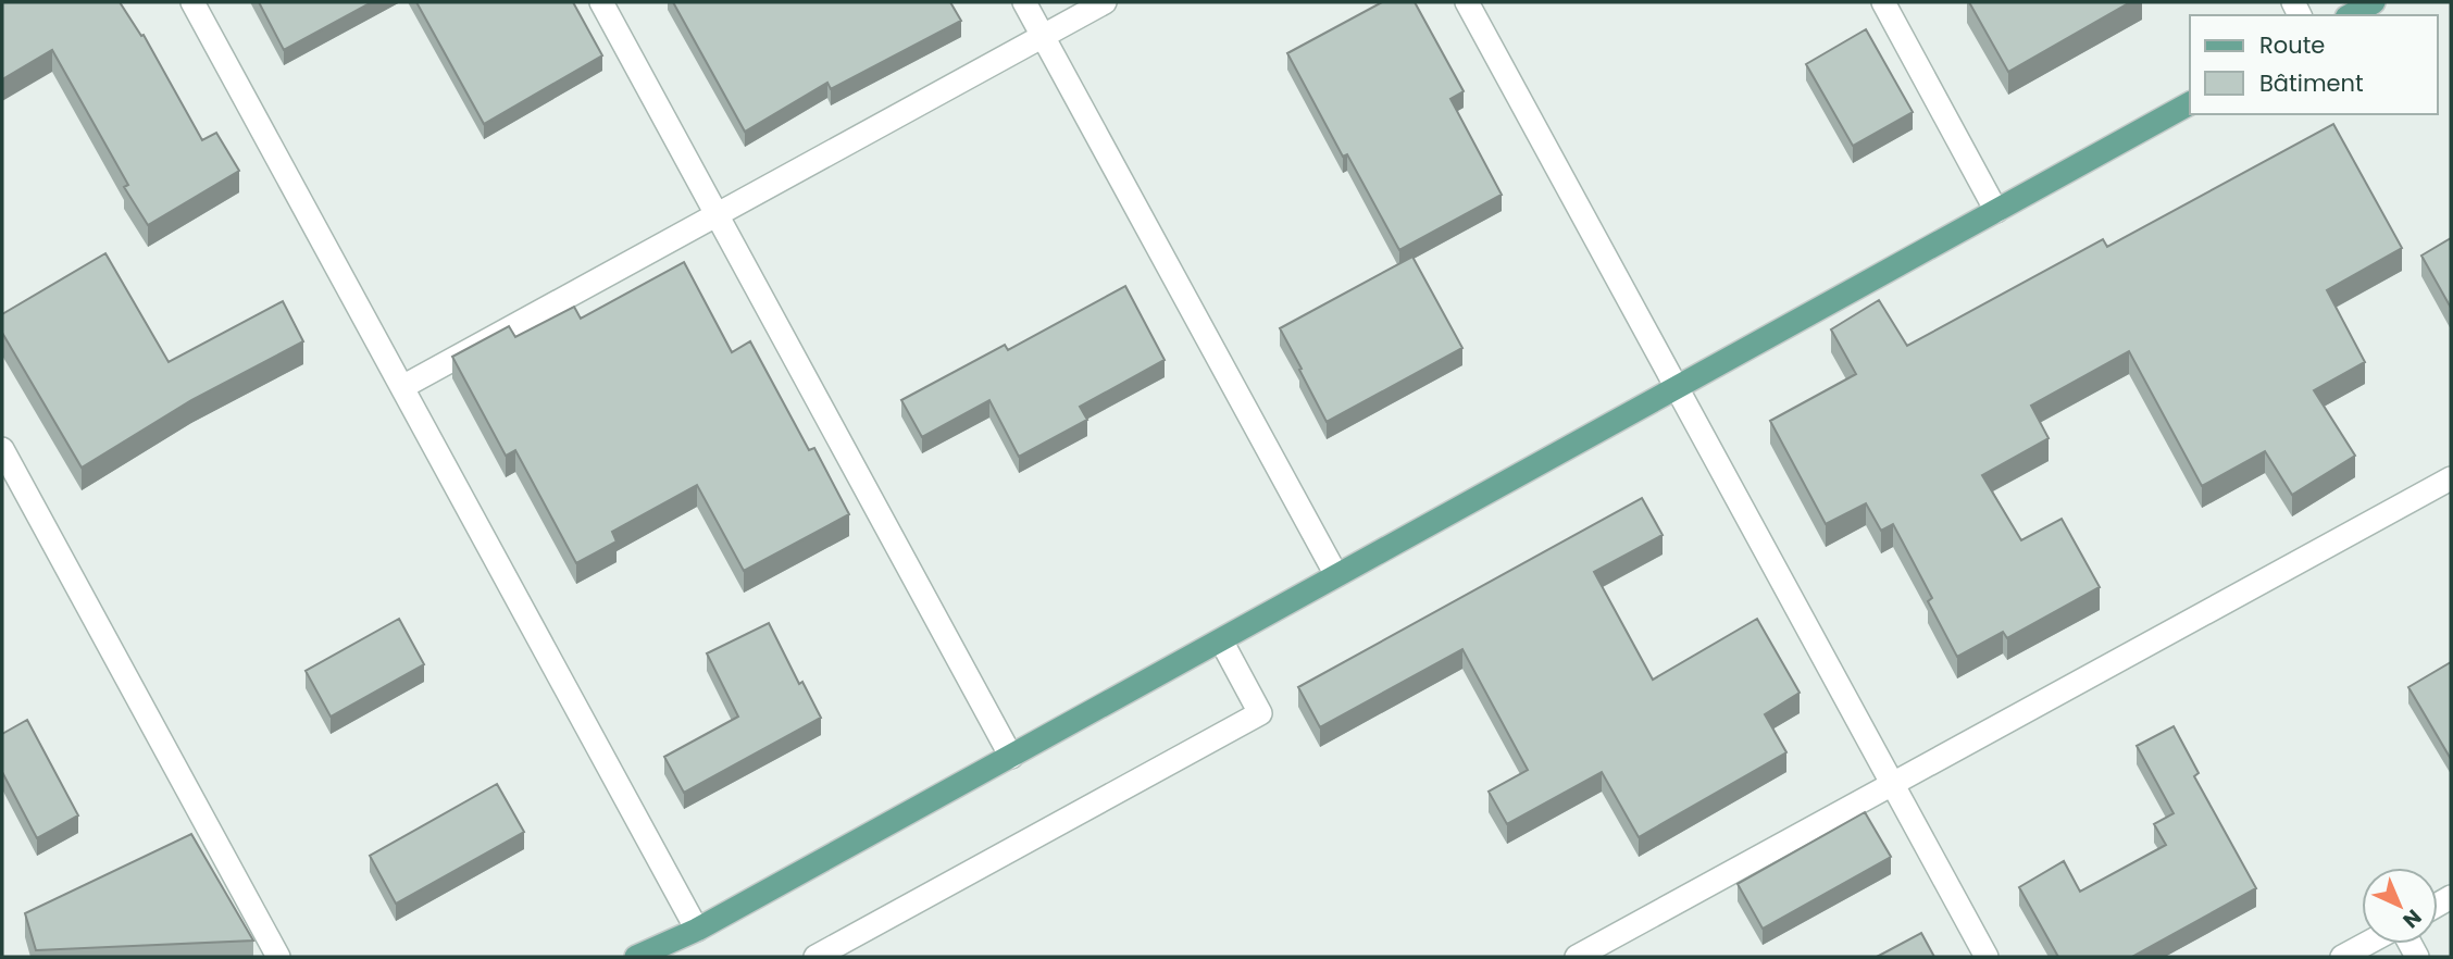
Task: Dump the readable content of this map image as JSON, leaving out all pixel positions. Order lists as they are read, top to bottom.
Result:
{
  "legend": ["Route", "Bâtiment"],
  "north": "bottom right"
}
